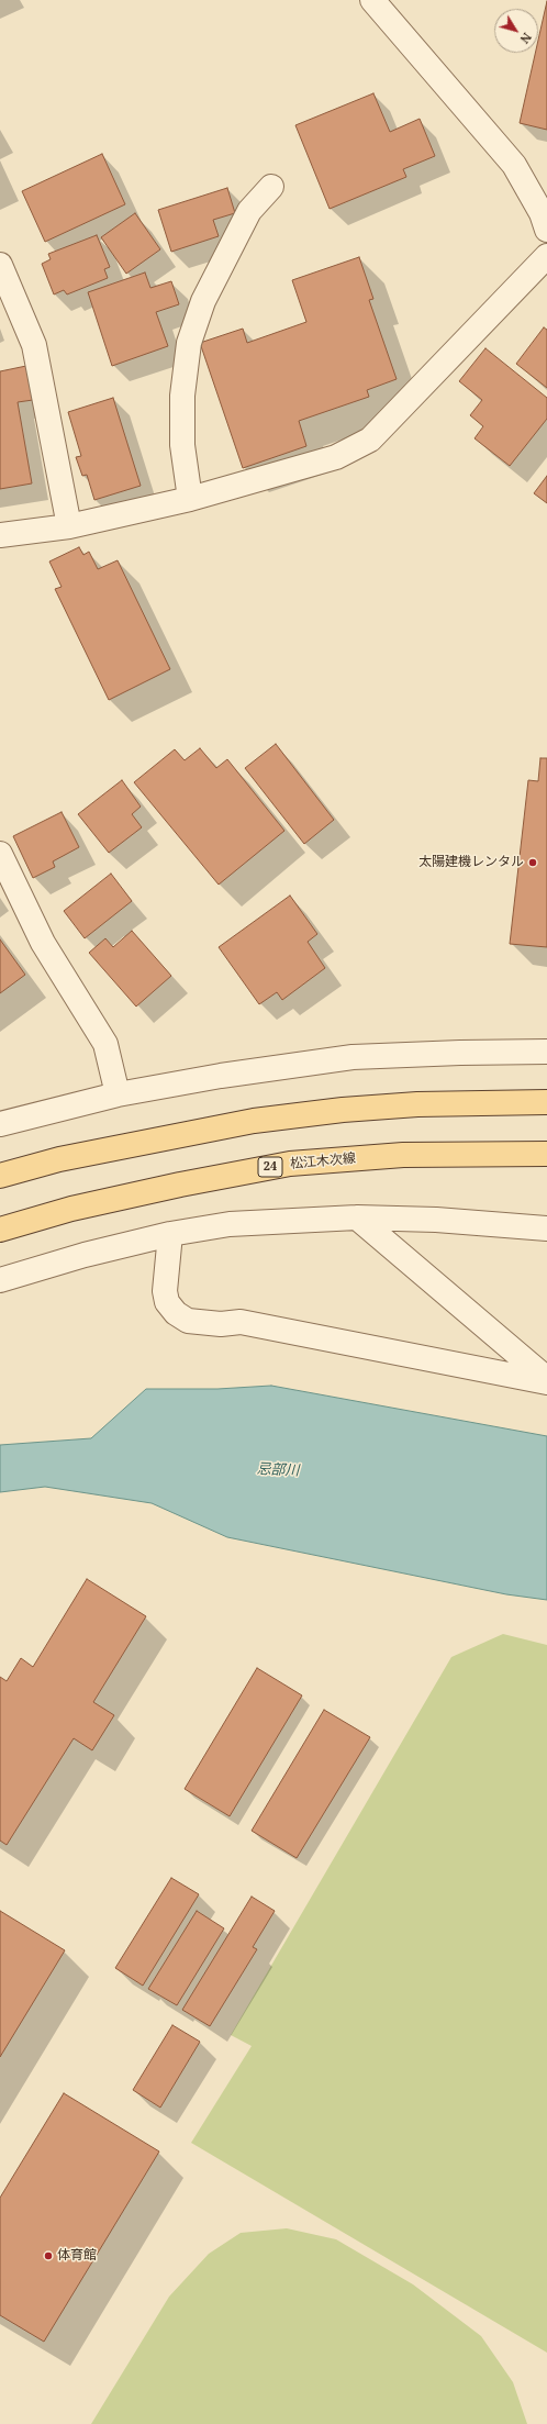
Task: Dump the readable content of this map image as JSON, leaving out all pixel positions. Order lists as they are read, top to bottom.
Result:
{
  "streets": {
    "main road": ["松江木次線", "24"]
  },
  "water": ["忌部川"],
  "places": ["太陽建機レンタル", "体育館"],
  "north": "bottom right"
}
